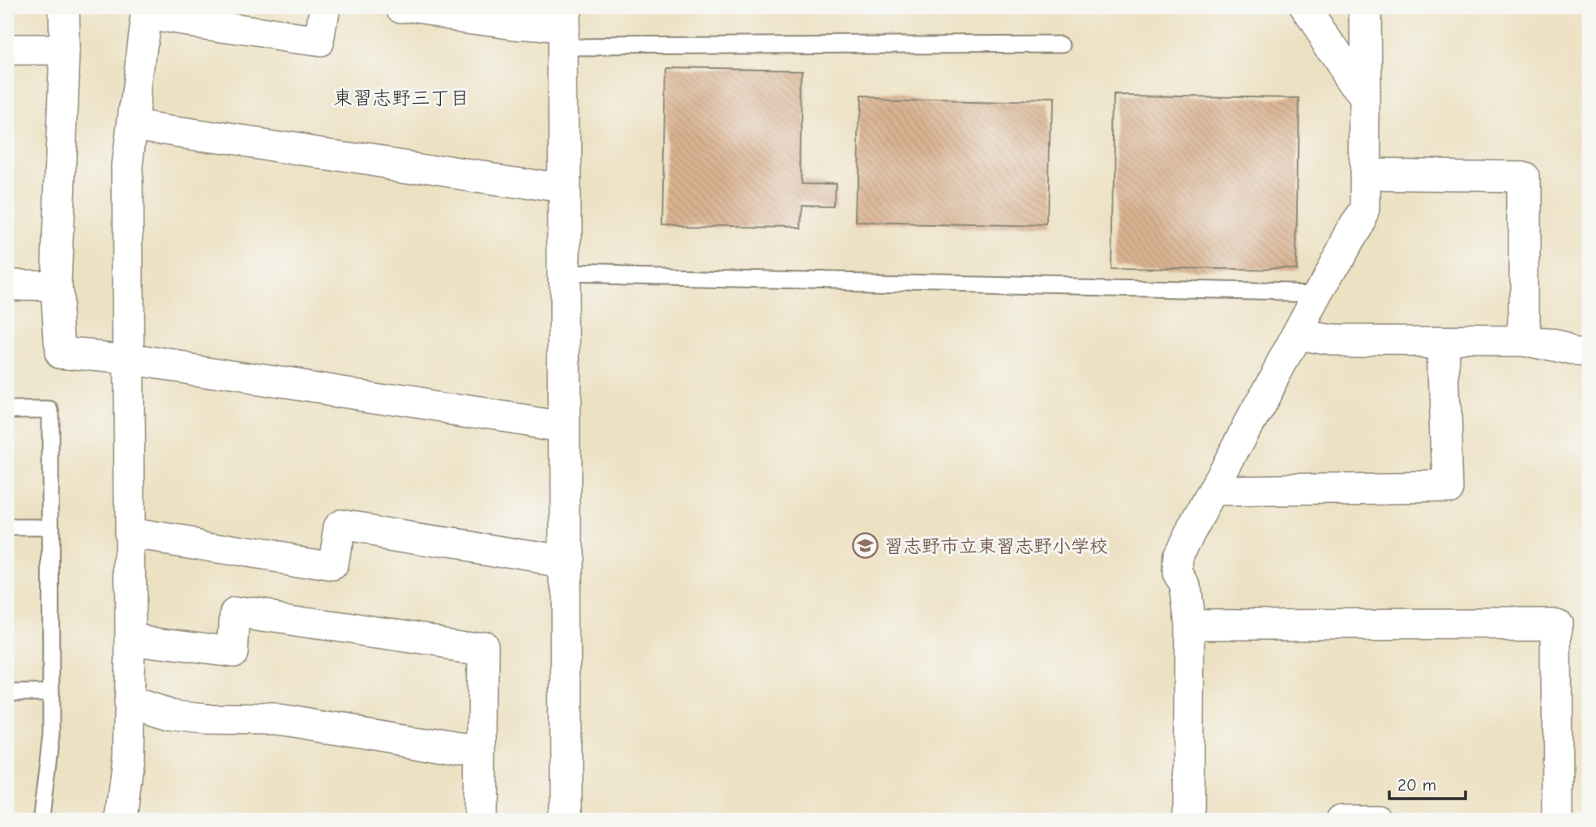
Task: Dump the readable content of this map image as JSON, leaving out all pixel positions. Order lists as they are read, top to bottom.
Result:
{
  "districts": ["東習志野三丁目"],
  "places": {
    "school or university": ["習志野市立東習志野小学校"]
  },
  "scale_bar": "20 m"
}
